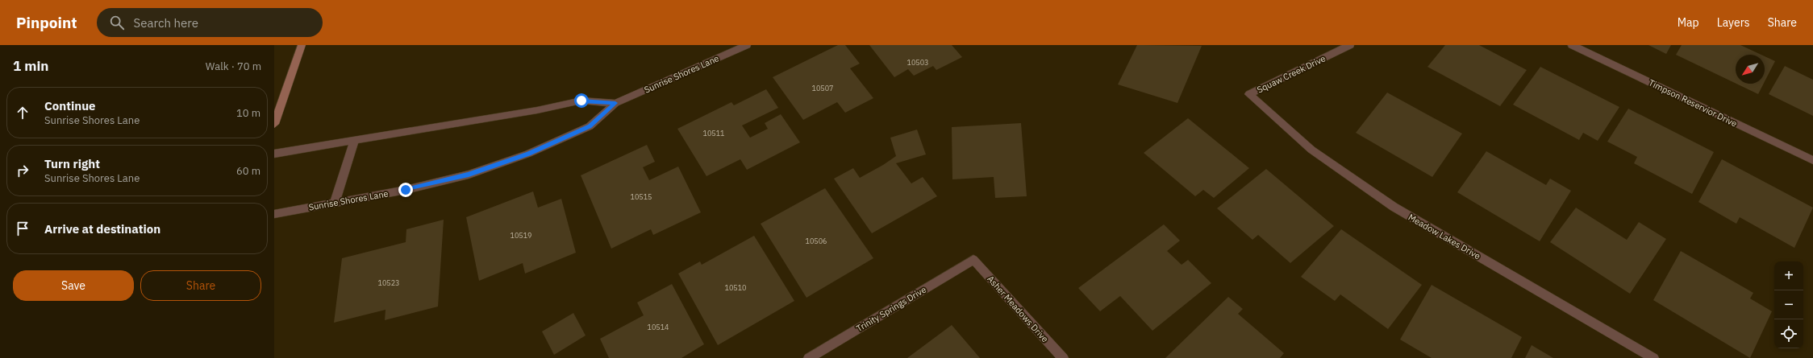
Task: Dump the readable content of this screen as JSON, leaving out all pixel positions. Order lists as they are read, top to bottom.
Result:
{
  "streets": {
    "street": [
      "Sunrise Shores Lane",
      "Squaw Creek Drive",
      "Timpson Reservior Drive",
      "Meadow Lakes Drive",
      "Trinity Springs Drive",
      "Asher Meadows Drive"
    ]
  },
  "crossings": [
    ["Squaw Creek Drive", "Meadow Lakes Drive"],
    ["Trinity Springs Drive", "Asher Meadows Drive"]
  ],
  "house_numbers": [
    "10503",
    "10507",
    "10511",
    "10515",
    "10519",
    "10506",
    "10523",
    "10510",
    "10514"
  ],
  "north": "bottom left",
  "page": {
    "header": "Pinpoint",
    "search": "Search here",
    "nav": ["Map", "Layers", "Share"],
    "heading": ["1 min", "Walk · 70 m"],
    "list": [
      ["Continue", "Sunrise Shores Lane", "10 m"],
      ["Turn right", "Sunrise Shores Lane", "60 m"],
      "Arrive at destination"
    ],
    "buttons": ["Save", "Share"],
    "map_buttons": ["+", "−"]
  }
}
